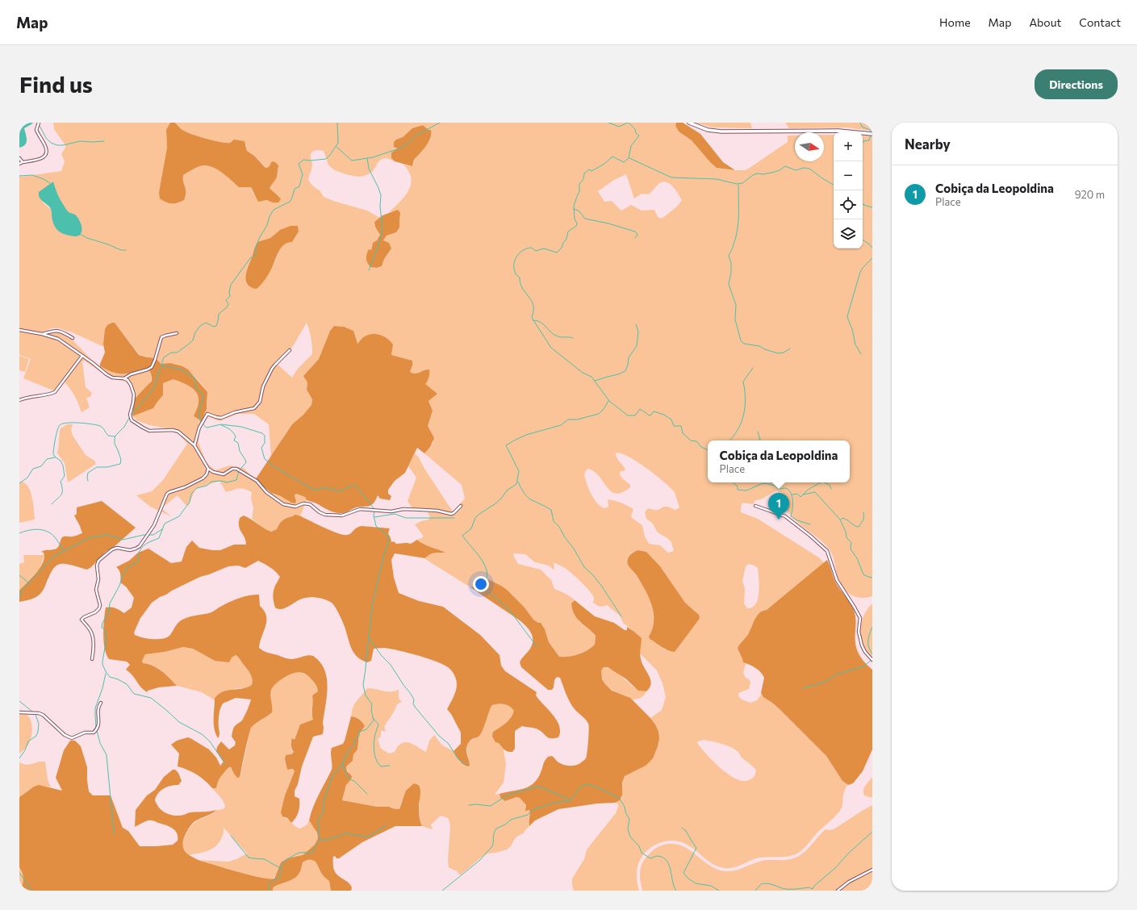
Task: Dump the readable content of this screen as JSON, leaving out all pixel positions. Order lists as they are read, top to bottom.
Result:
{
  "north": "right",
  "page": {
    "header": "Map",
    "nav": [
      "Home",
      "Map",
      "About",
      "Contact"
    ],
    "buttons": "Directions",
    "title": "Find us",
    "heading": "Nearby",
    "map_buttons": ["+", "−"],
    "list": [
      {
        "mark": "1",
        "name": "Cobiça da Leopoldina",
        "note": "Place",
        "value": "920 m"
      }
    ],
    "popup": ["Cobiça da Leopoldina", "Place"],
    "pins": "1"
  }
}
